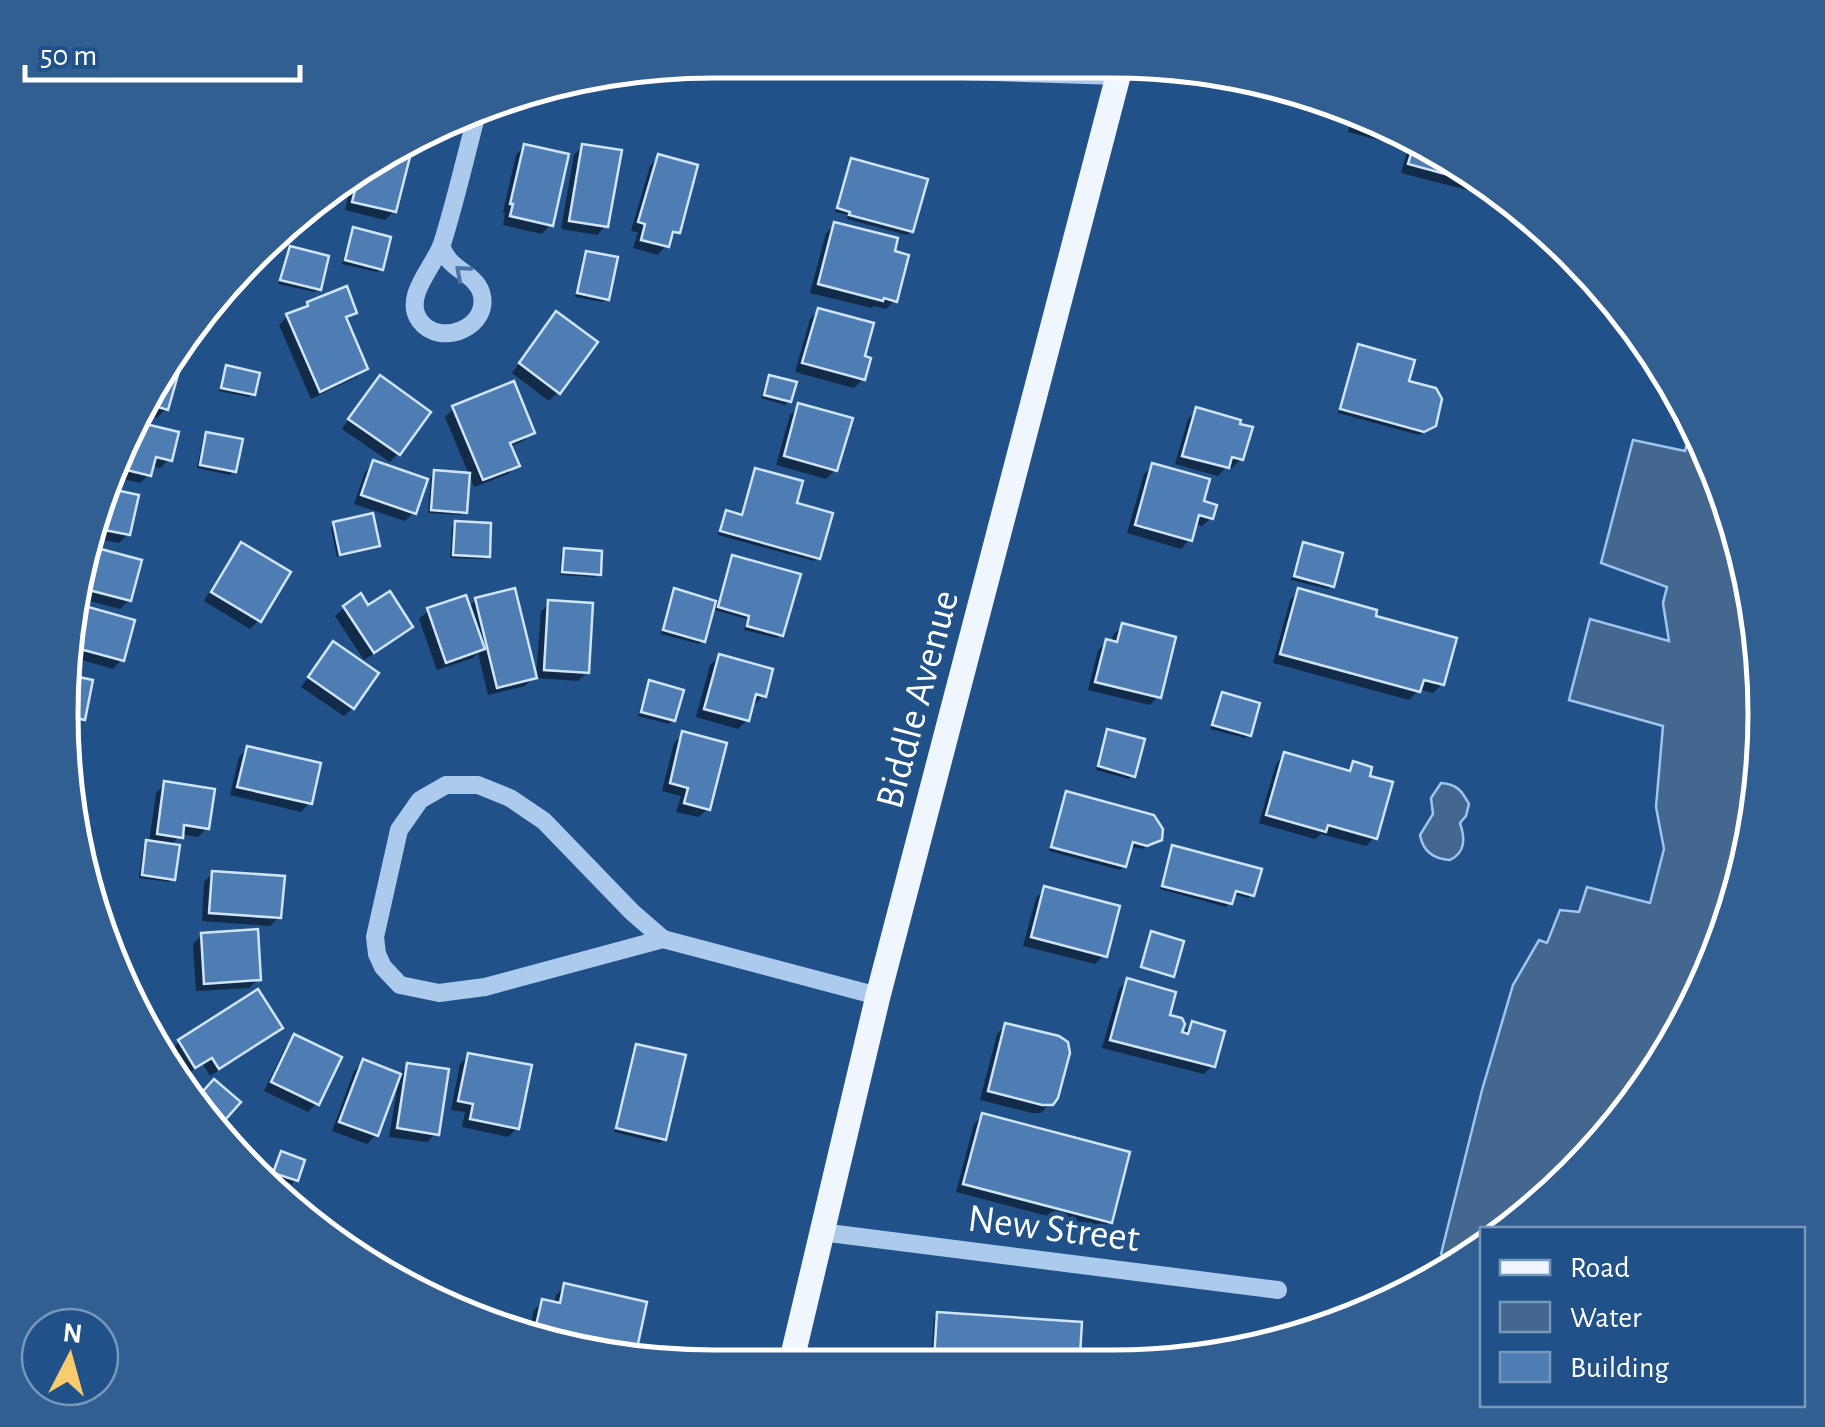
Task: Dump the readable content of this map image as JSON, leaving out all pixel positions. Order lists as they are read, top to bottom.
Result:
{
  "streets": {
    "main road": ["Biddle Avenue"],
    "street": ["New Street"]
  },
  "crossings": [
    ["Biddle Avenue", "New Street"]
  ],
  "legend": ["Road", "Water", "Building"],
  "scale_bar": "50 m",
  "north": "top"
}
